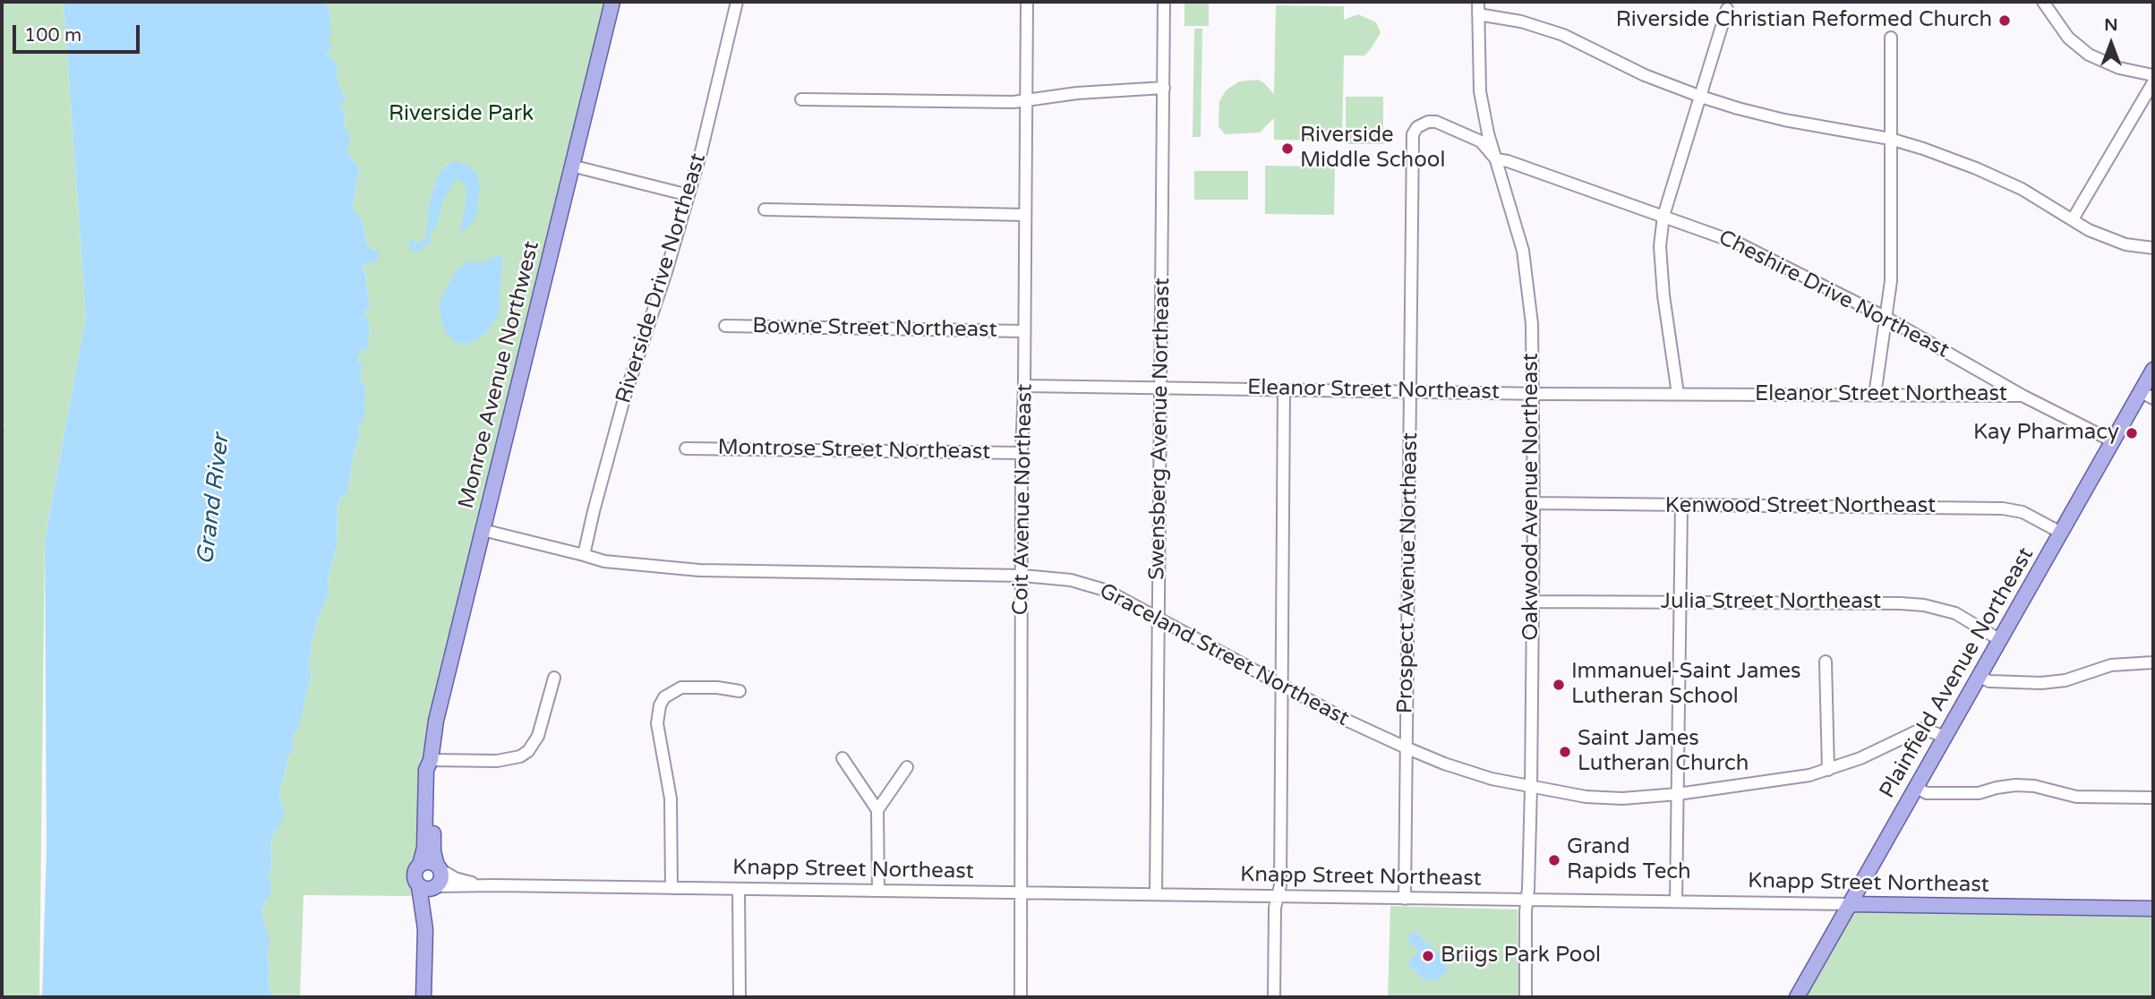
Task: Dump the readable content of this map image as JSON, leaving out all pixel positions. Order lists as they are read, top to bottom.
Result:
{
  "streets": {
    "main road": ["Monroe Avenue Northwest", "Plainfield Avenue Northeast", "Knapp Street Northeast"],
    "street": [
      "Riverside Drive Northeast",
      "Cheshire Drive Northeast",
      "Bowne Street Northeast",
      "Eleanor Street Northeast",
      "Swensberg Avenue Northeast",
      "Montrose Street Northeast",
      "Oakwood Avenue Northeast",
      "Coit Avenue Northeast",
      "Kenwood Street Northeast",
      "Prospect Avenue Northeast",
      "Julia Street Northeast",
      "Graceland Street Northeast"
    ]
  },
  "crossings": [
    ["Riverside Drive Northeast", "Graceland Street Northeast"],
    ["Cheshire Drive Northeast", "Eleanor Street Northeast"],
    ["Cheshire Drive Northeast", "Oakwood Avenue Northeast"],
    ["Cheshire Drive Northeast", "Prospect Avenue Northeast"],
    ["Cheshire Drive Northeast", "Plainfield Avenue Northeast"],
    ["Bowne Street Northeast", "Coit Avenue Northeast"],
    ["Monroe Avenue Northwest", "Graceland Street Northeast"],
    ["Monroe Avenue Northwest", "Knapp Street Northeast"],
    ["Eleanor Street Northeast", "Swensberg Avenue Northeast"],
    ["Eleanor Street Northeast", "Oakwood Avenue Northeast"],
    ["Eleanor Street Northeast", "Coit Avenue Northeast"],
    ["Eleanor Street Northeast", "Prospect Avenue Northeast"],
    ["Swensberg Avenue Northeast", "Graceland Street Northeast"],
    ["Swensberg Avenue Northeast", "Knapp Street Northeast"],
    ["Montrose Street Northeast", "Coit Avenue Northeast"],
    ["Oakwood Avenue Northeast", "Kenwood Street Northeast"],
    ["Oakwood Avenue Northeast", "Julia Street Northeast"],
    ["Oakwood Avenue Northeast", "Graceland Street Northeast"],
    ["Oakwood Avenue Northeast", "Knapp Street Northeast"],
    ["Coit Avenue Northeast", "Graceland Street Northeast"],
    ["Coit Avenue Northeast", "Knapp Street Northeast"],
    ["Kenwood Street Northeast", "Plainfield Avenue Northeast"],
    ["Prospect Avenue Northeast", "Graceland Street Northeast"],
    ["Prospect Avenue Northeast", "Knapp Street Northeast"],
    ["Julia Street Northeast", "Plainfield Avenue Northeast"],
    ["Graceland Street Northeast", "Plainfield Avenue Northeast"],
    ["Plainfield Avenue Northeast", "Knapp Street Northeast"]
  ],
  "water": ["Grand River"],
  "parks": ["Riverside Park"],
  "places": [
    "Riverside Christian Reformed Church",
    "Riverside Middle School",
    "Kay Pharmacy",
    "Immanuel-Saint James Lutheran School",
    "Saint James Lutheran Church",
    "Grand Rapids Tech",
    "Briigs Park Pool"
  ],
  "scale_bar": "100 m",
  "north": "top"
}
